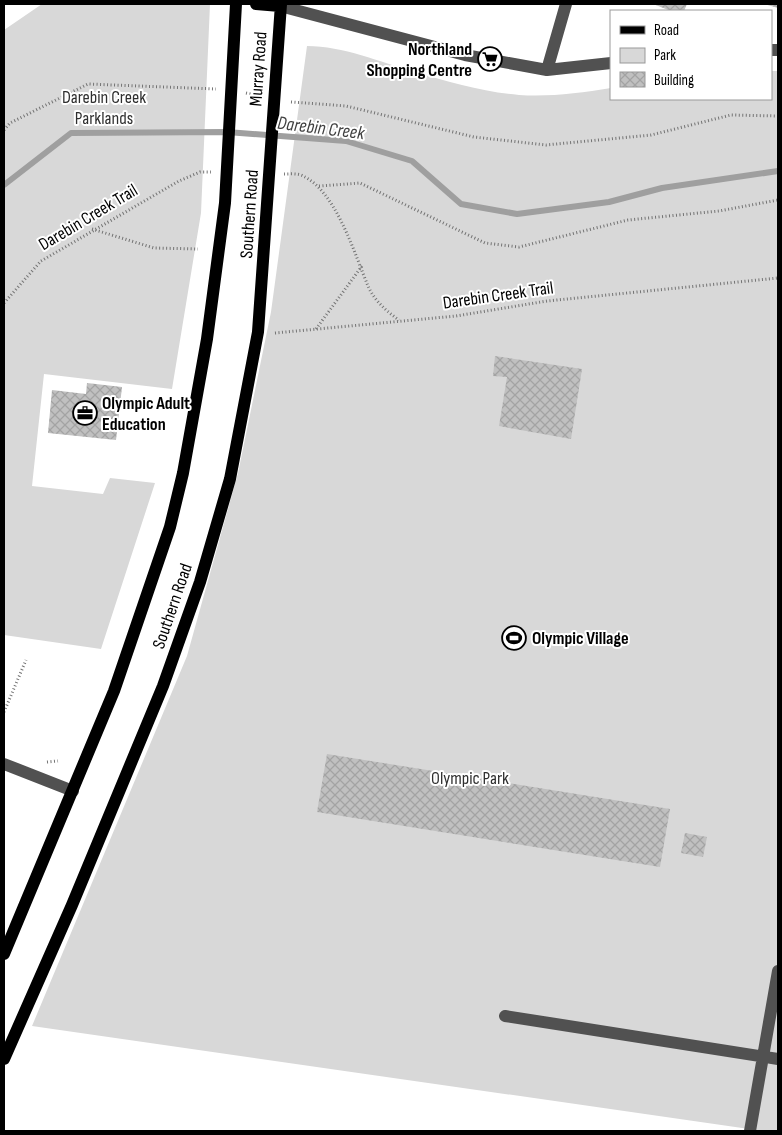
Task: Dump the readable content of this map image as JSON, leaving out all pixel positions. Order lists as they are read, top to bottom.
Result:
{
  "streets": {
    "main road": ["Murray Road", "Southern Road"],
    "path": ["Darebin Creek Trail"]
  },
  "crossings": [
    ["Murray Road", "Southern Road"],
    ["Southern Road", "Darebin Creek Trail"]
  ],
  "water": ["Darebin Creek"],
  "parks": ["Darebin Creek Parklands", "Olympic Park"],
  "places": {
    "supermarket": ["Northland Shopping Centre"],
    "office": ["Olympic Adult Education"],
    "sports": ["Olympic Village"]
  },
  "legend": ["Road", "Park", "Building"]
}
